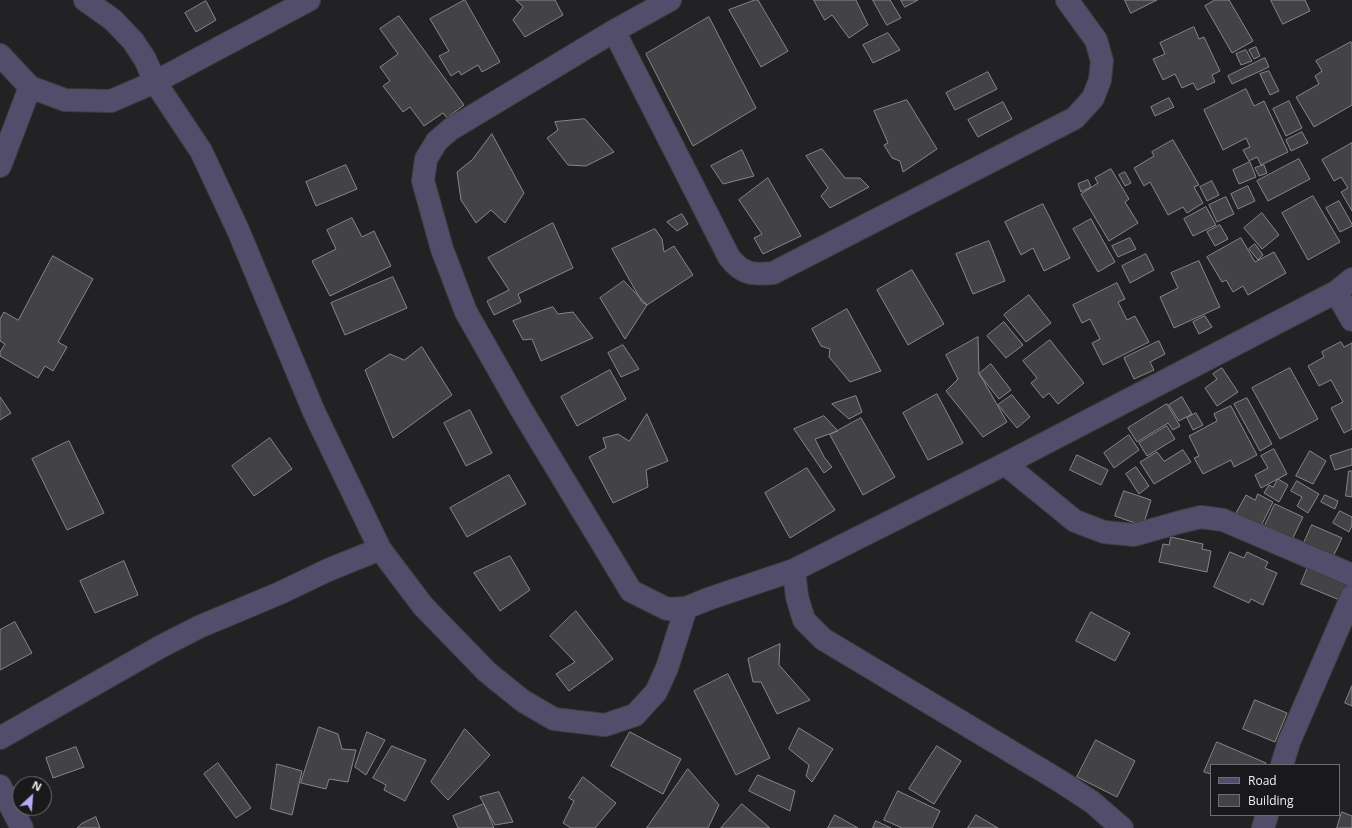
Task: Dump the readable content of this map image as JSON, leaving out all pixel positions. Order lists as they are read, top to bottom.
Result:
{
  "legend": ["Road", "Building"],
  "north": "top right"
}
